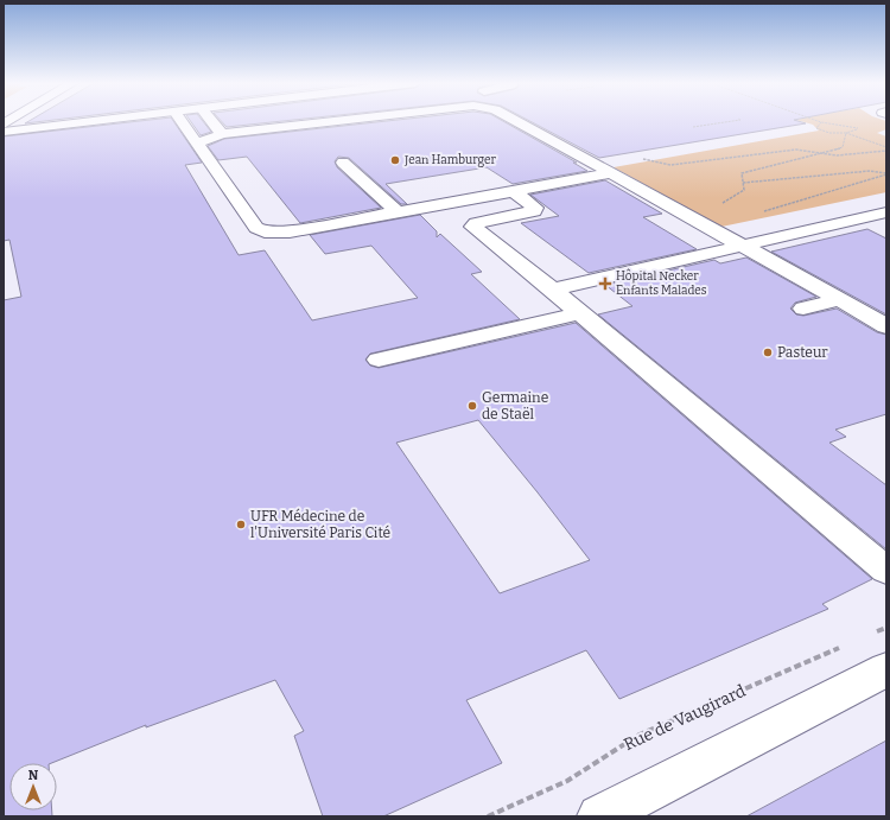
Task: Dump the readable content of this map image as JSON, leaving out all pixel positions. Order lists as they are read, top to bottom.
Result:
{
  "streets": {
    "path": ["Rue de Vaugirard"]
  },
  "places": {
    "other": [
      "Jean Hamburger",
      "Pasteur",
      "Germaine de Staël",
      "UFR Médecine de l'Université Paris Cité"
    ],
    "health": ["Hôpital Necker Enfants Malades"]
  },
  "north": "top"
}
